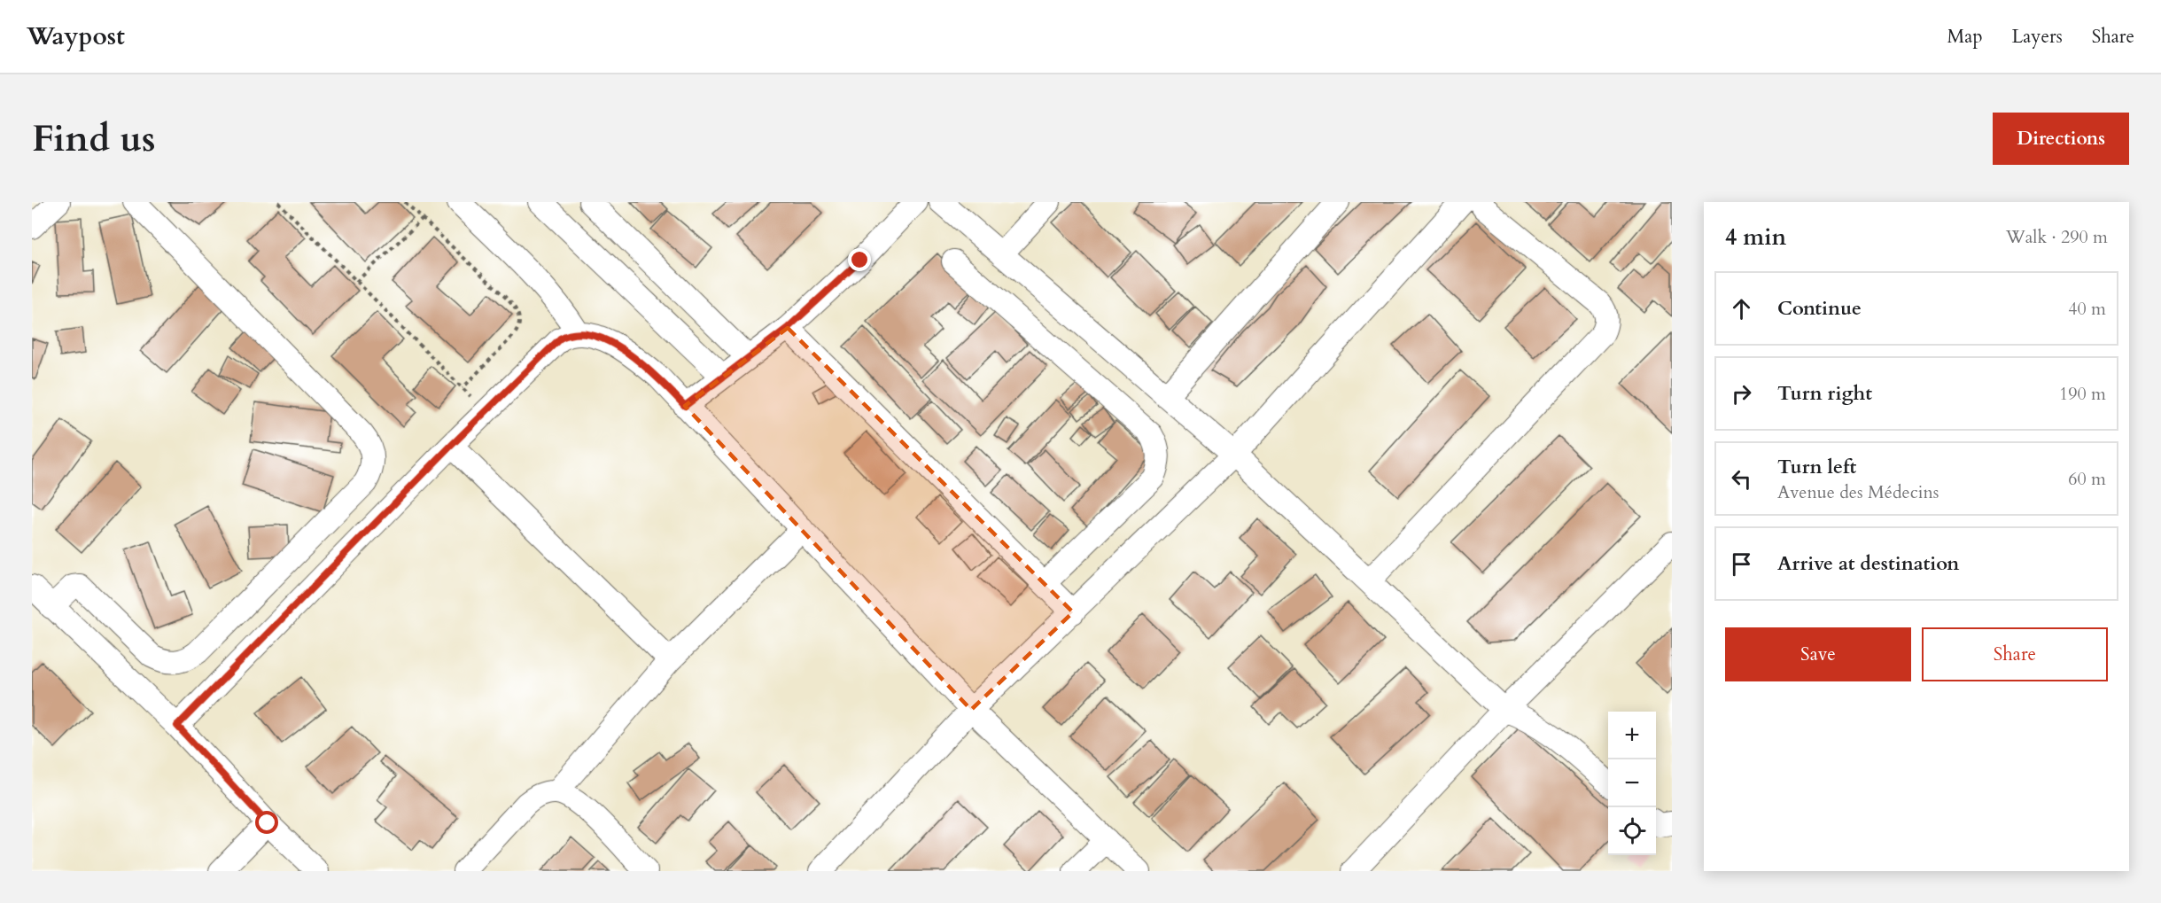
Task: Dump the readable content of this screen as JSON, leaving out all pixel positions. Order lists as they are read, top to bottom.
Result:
{
  "page": {
    "header": "Waypost",
    "nav": ["Map", "Layers", "Share"],
    "buttons": [
      "Directions",
      ["Save", "Share"]
    ],
    "title": "Find us",
    "heading": ["4 min", "Walk · 290 m"],
    "list": [
      ["Continue", "40 m"],
      ["Turn right", "190 m"],
      ["Turn left", "Avenue des Médecins", "60 m"],
      "Arrive at destination"
    ],
    "map_buttons": ["+", "−"]
  }
}
